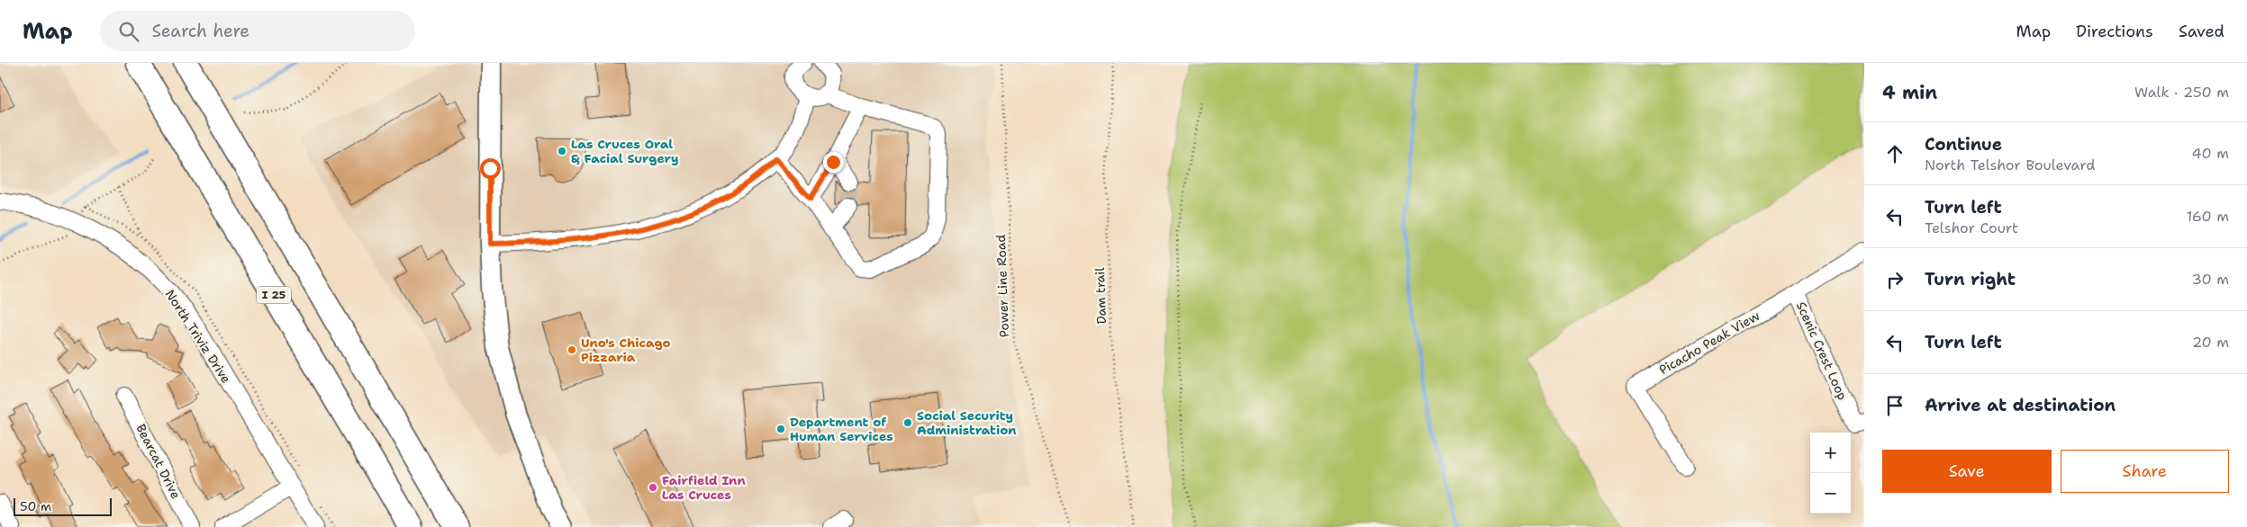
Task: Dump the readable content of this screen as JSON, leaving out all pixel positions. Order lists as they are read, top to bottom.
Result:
{
  "streets": {
    "highway": ["I 25"],
    "street": [
      "North Triviz Drive",
      "Picacho Peak View",
      "Scenic Crest Loop",
      "Bearcat Drive"
    ],
    "path": ["Power Line Road", "Dam trail"]
  },
  "crossings": [
    ["Picacho Peak View", "Scenic Crest Loop"]
  ],
  "places": [
    "Las Cruces Oral & Facial Surgery",
    "Uno's Chicago Pizzaria",
    "Social Security Administration",
    "Department of Human Services",
    "Fairfield Inn Las Cruces"
  ],
  "scale_bar": "50 m",
  "page": {
    "header": "Map",
    "search": "Search here",
    "nav": ["Map", "Directions", "Saved"],
    "heading": ["4 min", "Walk · 250 m"],
    "list": [
      ["Continue", "North Telshor Boulevard", "40 m"],
      ["Turn left", "Telshor Court", "160 m"],
      ["Turn right", "30 m"],
      ["Turn left", "20 m"],
      "Arrive at destination"
    ],
    "map_buttons": ["+", "−"],
    "buttons": ["Save", "Share"],
    "scale": "50 m"
  }
}
